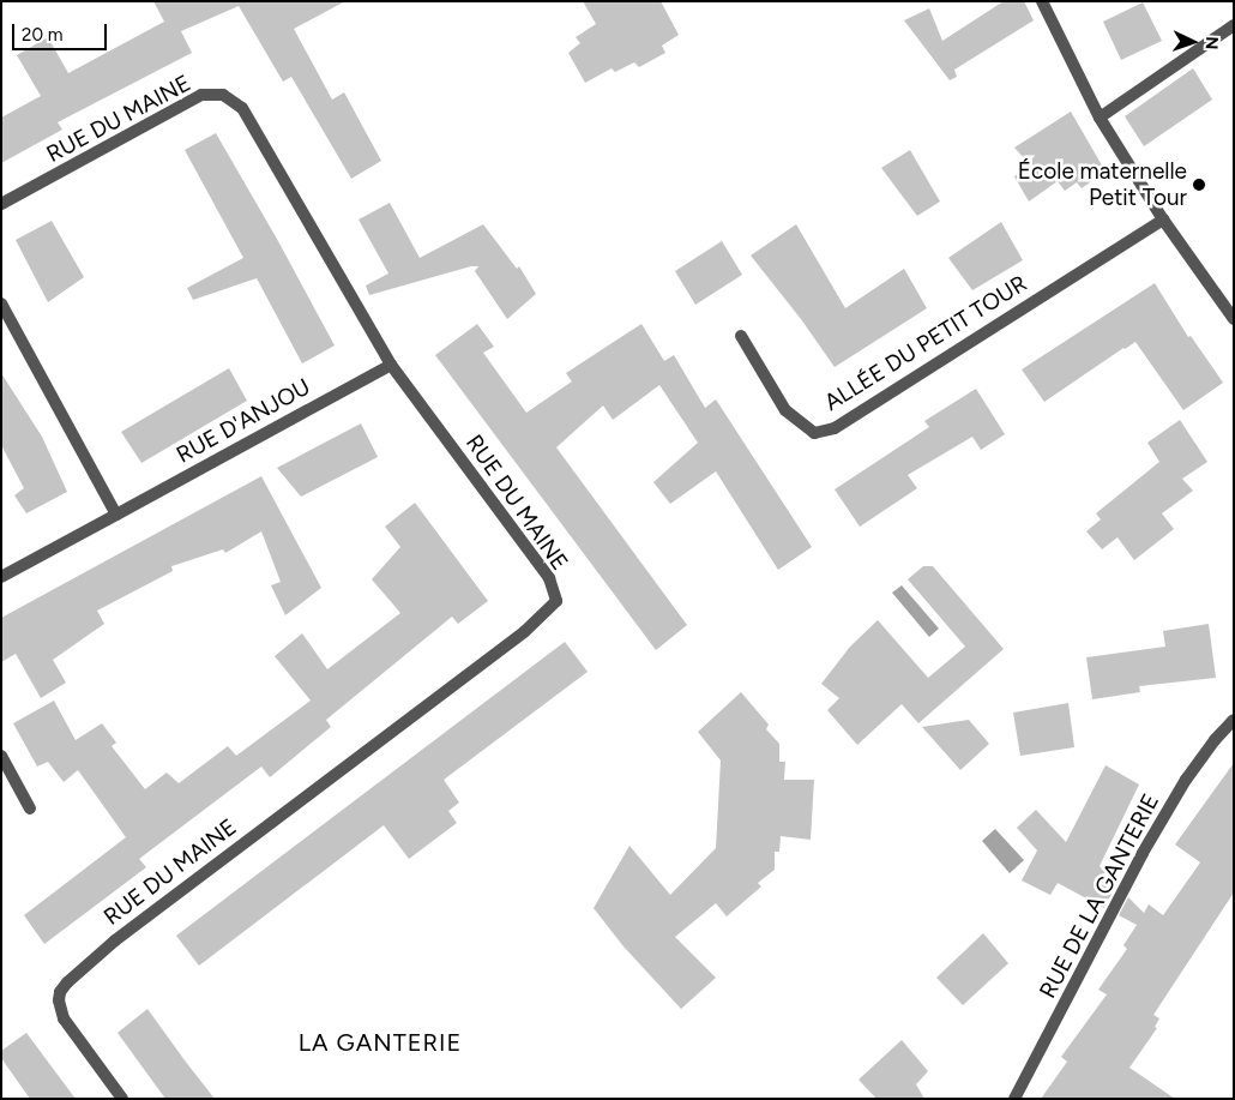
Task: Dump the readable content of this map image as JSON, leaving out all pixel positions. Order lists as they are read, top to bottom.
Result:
{
  "streets": {
    "street": [
      "RUE DU MAINE",
      "ALLÉE DU PETIT TOUR",
      "RUE D'ANJOU",
      "RUE DE LA GANTERIE"
    ]
  },
  "crossings": [
    ["RUE DU MAINE", "RUE D'ANJOU"]
  ],
  "districts": ["LA GANTERIE"],
  "places": ["École maternelle Petit Tour"],
  "scale_bar": "20 m",
  "north": "right"
}
